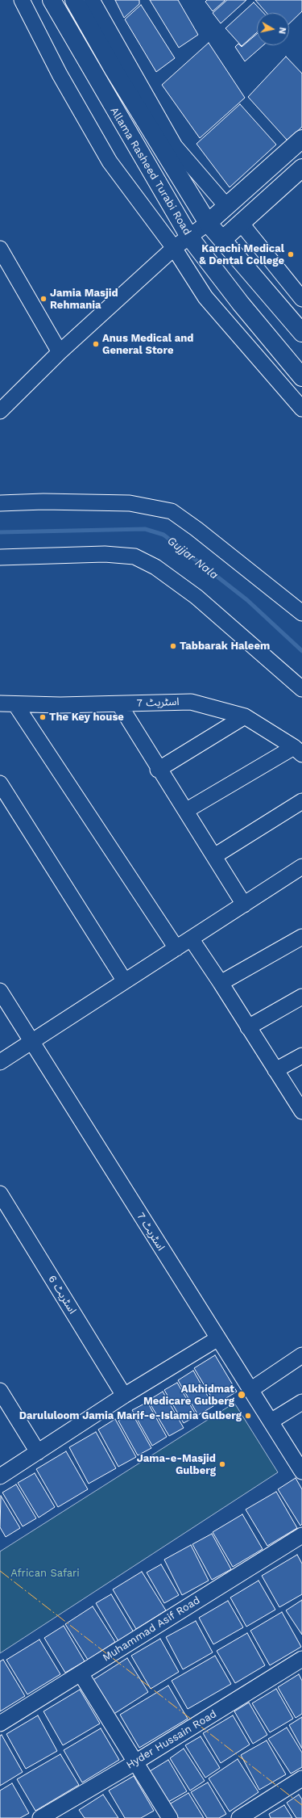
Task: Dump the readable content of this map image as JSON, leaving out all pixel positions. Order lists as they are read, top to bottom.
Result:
{
  "streets": {
    "main road": ["Allama Rasheed Turabi Road"],
    "street": [
      "اسٹریٹ 7",
      "اسٹریٹ 6",
      "Muhammad Asif Road",
      "Hyder Hussain Road"
    ]
  },
  "water": ["Gujjar Nala"],
  "parks": ["African Safari"],
  "places": [
    "Karachi Medical & Dental College",
    "Jamia Masjid Rehmania",
    "Anus Medical and General Store",
    "Tabbarak Haleem",
    "The Key house",
    "Alkhidmat Medicare Gulberg",
    "Darululoom Jamia Marif-e-Islamia Gulberg",
    "Jama-e-Masjid Gulberg"
  ],
  "north": "right"
}
